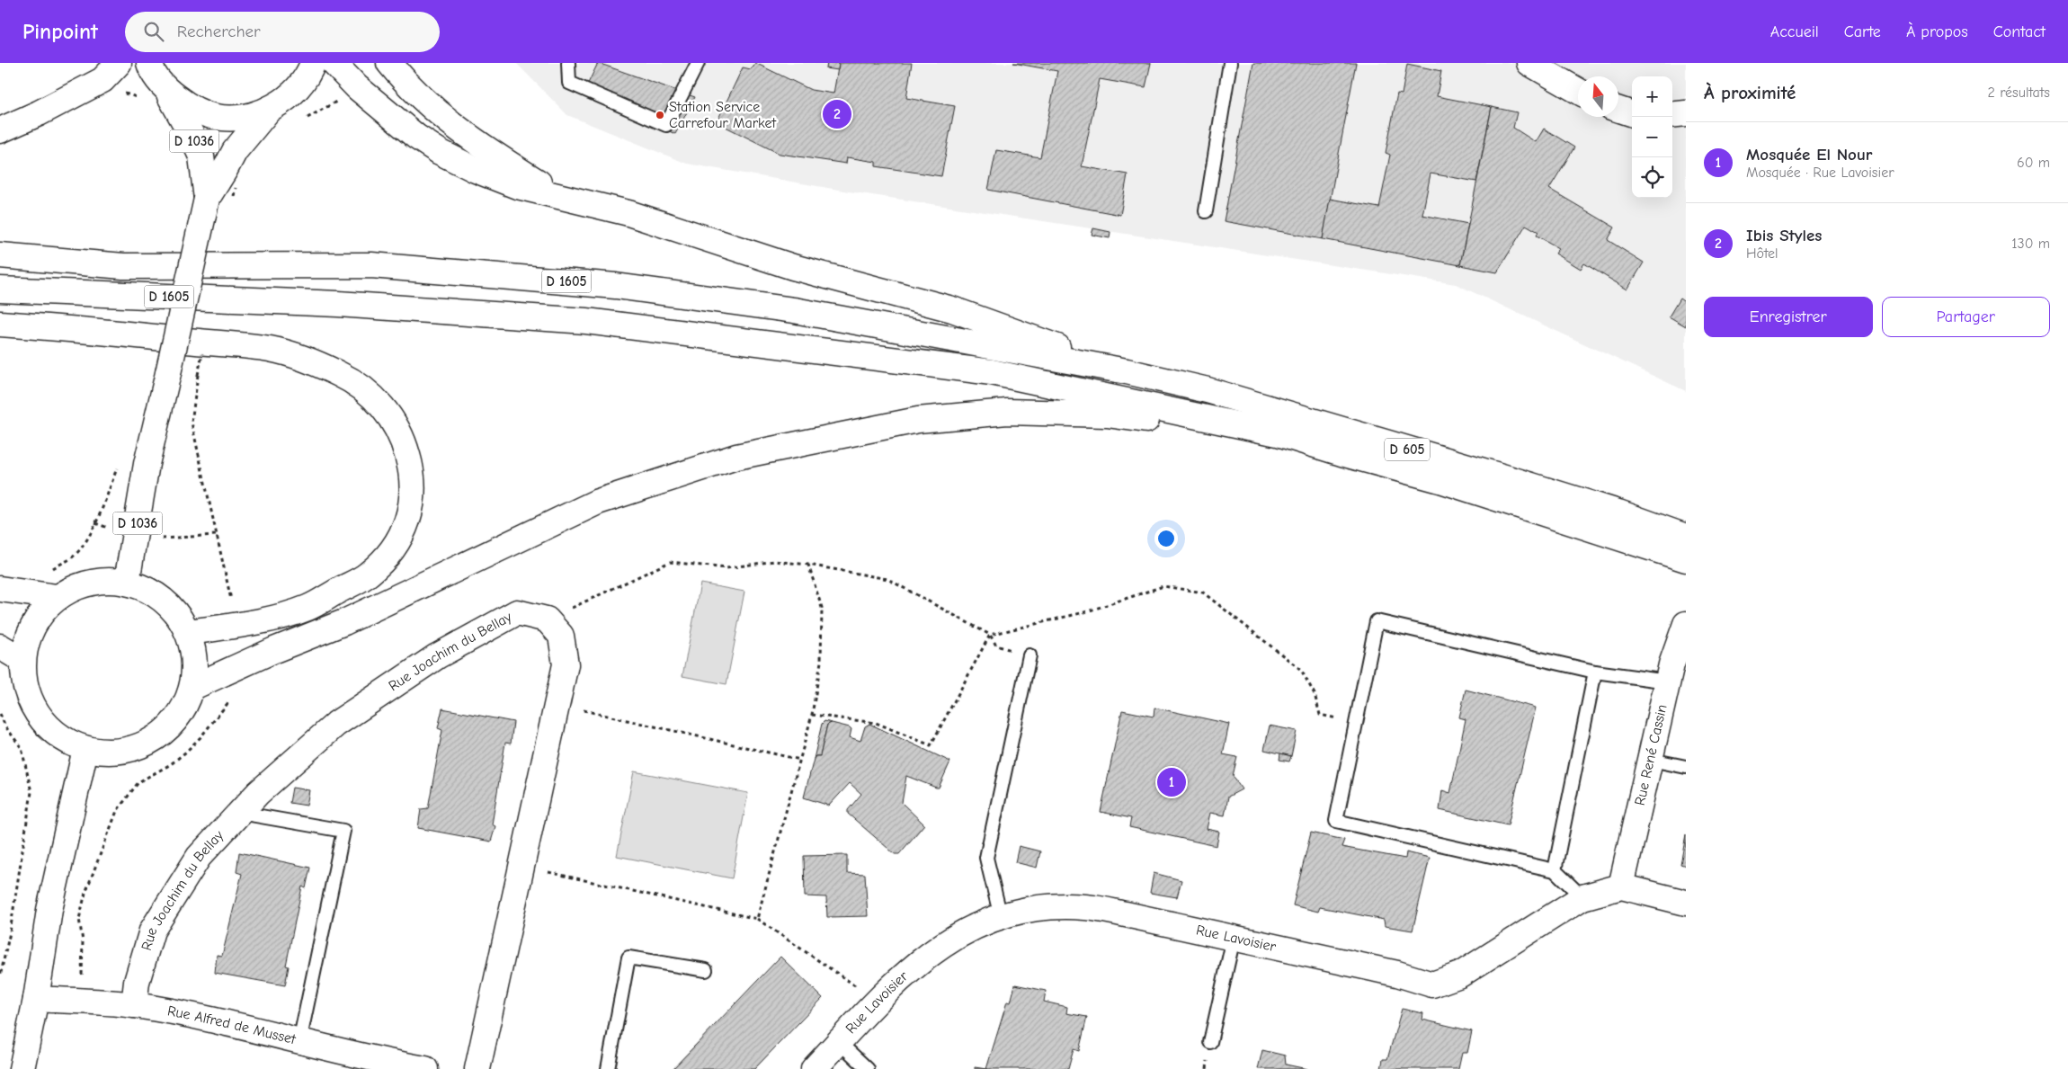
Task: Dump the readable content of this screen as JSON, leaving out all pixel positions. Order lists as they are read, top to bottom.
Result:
{
  "streets": {
    "main road": [
      "D 1036",
      "D 1605",
      "D 605",
      "Rue Joachim du Bellay",
      "Rue René Cassin",
      "Rue Lavoisier",
      "Rue Alfred de Musset"
    ]
  },
  "crossings": [
    ["D 1605", "D 605"],
    ["Rue Joachim du Bellay", "Rue Alfred de Musset"],
    ["Rue René Cassin", "Rue Lavoisier"]
  ],
  "places": ["Station Service Carrefour Market"],
  "north": "top",
  "page": {
    "header": "Pinpoint",
    "search": "Rechercher",
    "nav": [
      "Accueil",
      "Carte",
      "À propos",
      "Contact"
    ],
    "heading": ["À proximité", "2 résultats"],
    "map_buttons": ["+", "−"],
    "pins": ["2", "1"],
    "list": [
      {
        "mark": "1",
        "name": "Mosquée El Nour",
        "note": "Mosquée · Rue Lavoisier",
        "value": "60 m"
      },
      {
        "mark": "2",
        "name": "Ibis Styles",
        "note": "Hôtel",
        "value": "130 m"
      }
    ],
    "buttons": ["Enregistrer", "Partager"]
  }
}
